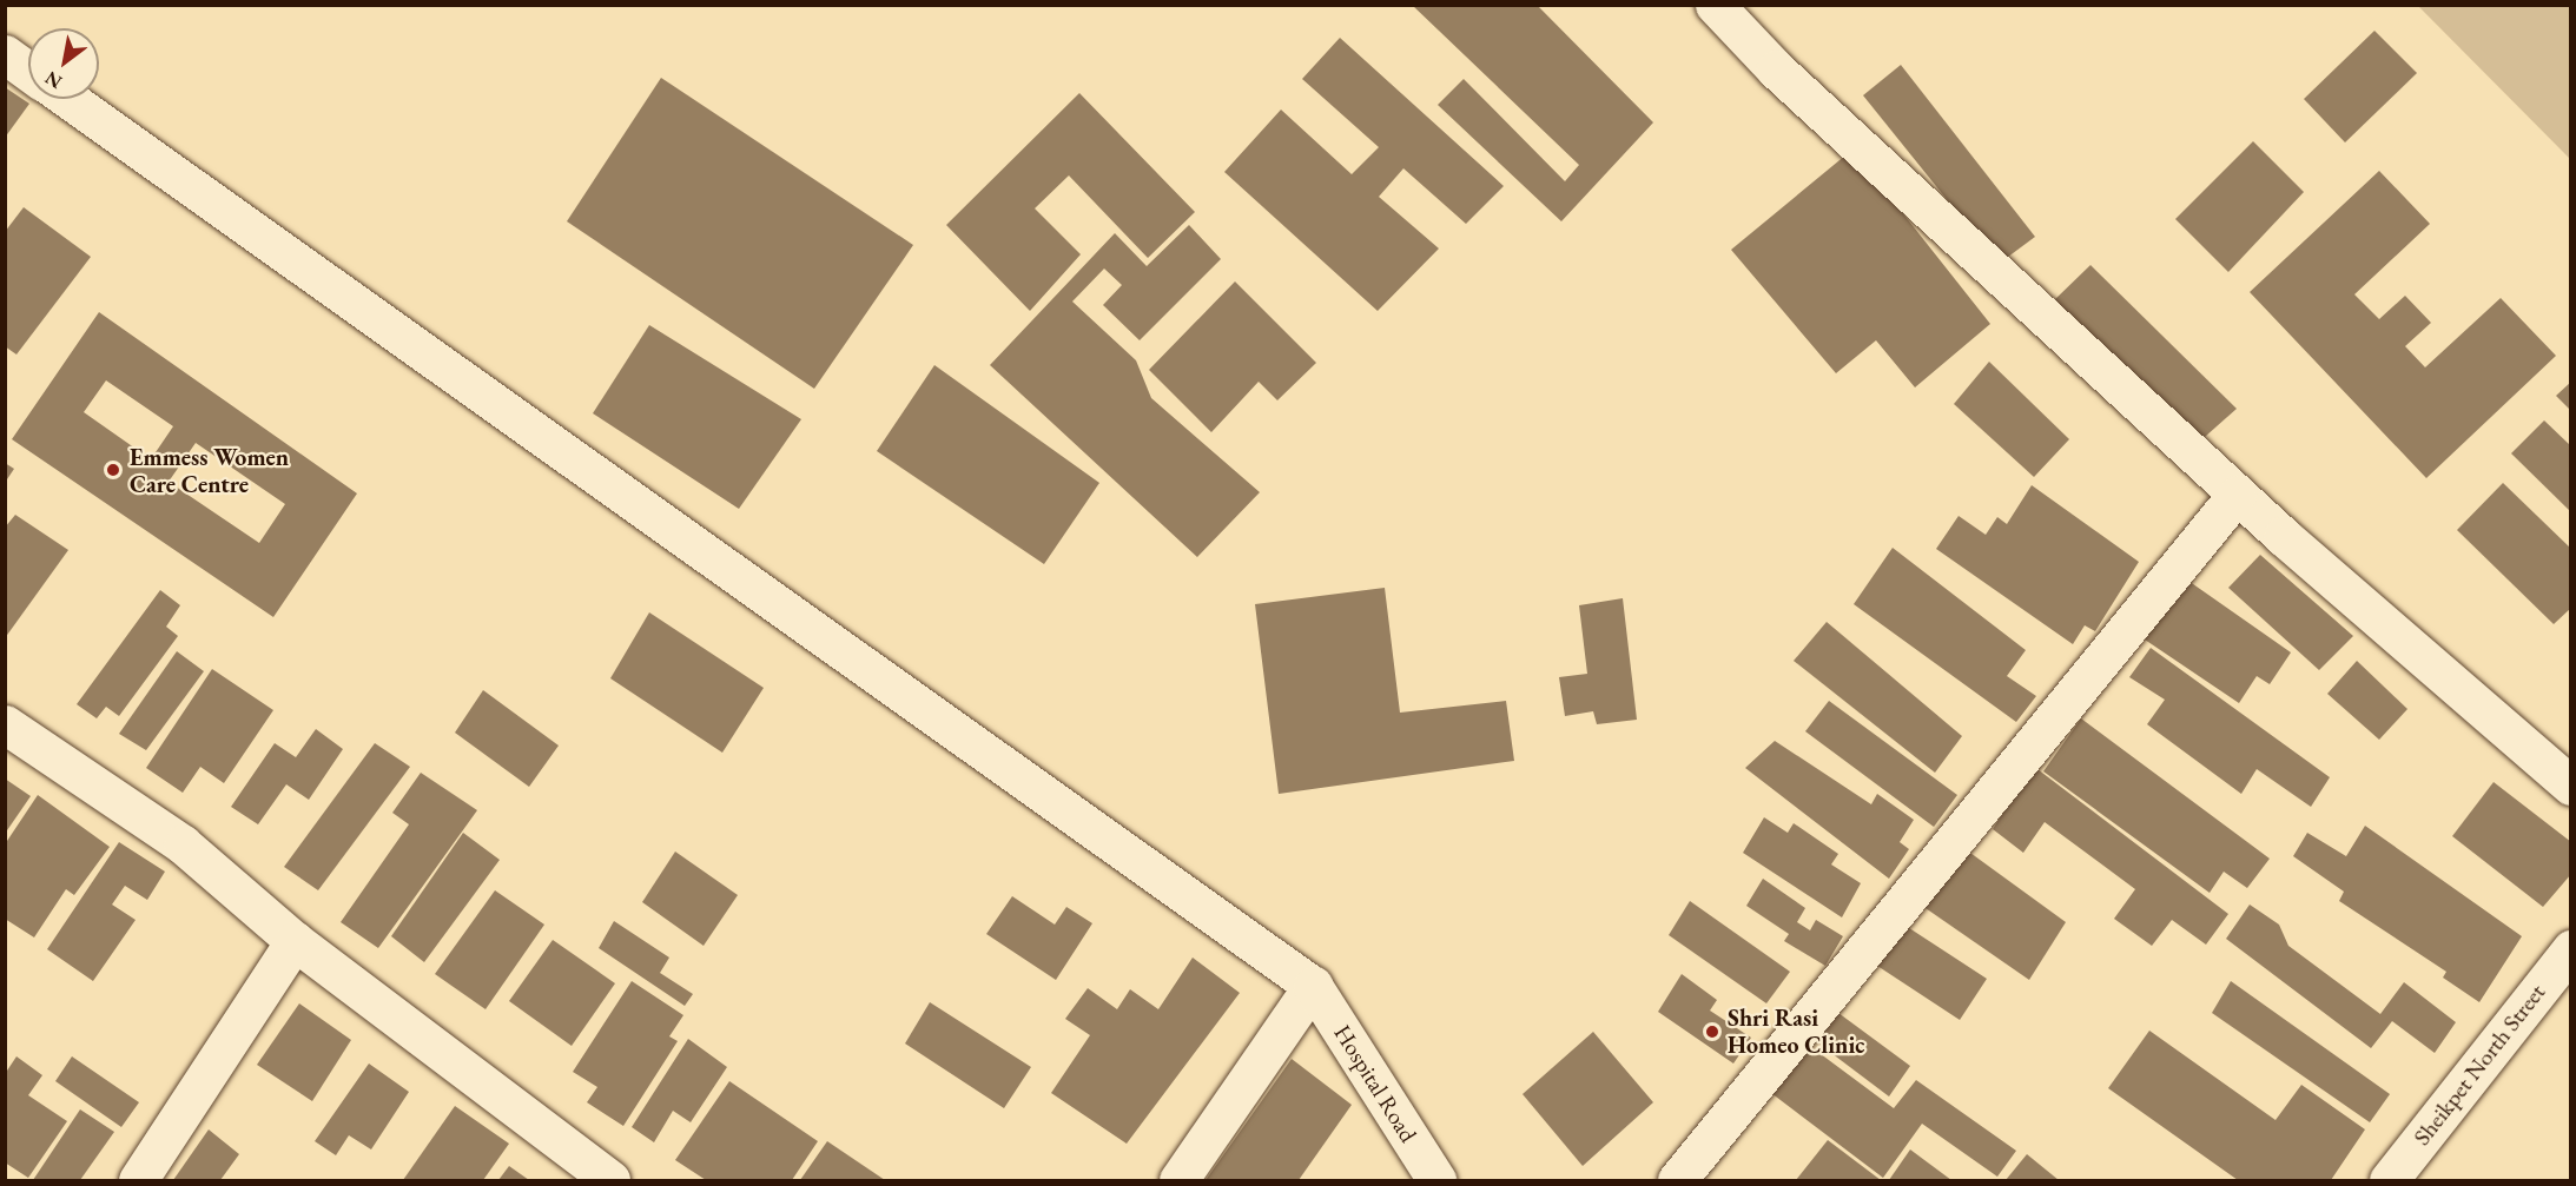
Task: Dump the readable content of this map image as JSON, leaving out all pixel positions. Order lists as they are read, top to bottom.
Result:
{
  "streets": {
    "street": ["Sheikpet North Street", "Hospital Road"]
  },
  "places": ["Emmess Women Care Centre", "Shri Rasi Homeo Clinic"],
  "north": "bottom left"
}
